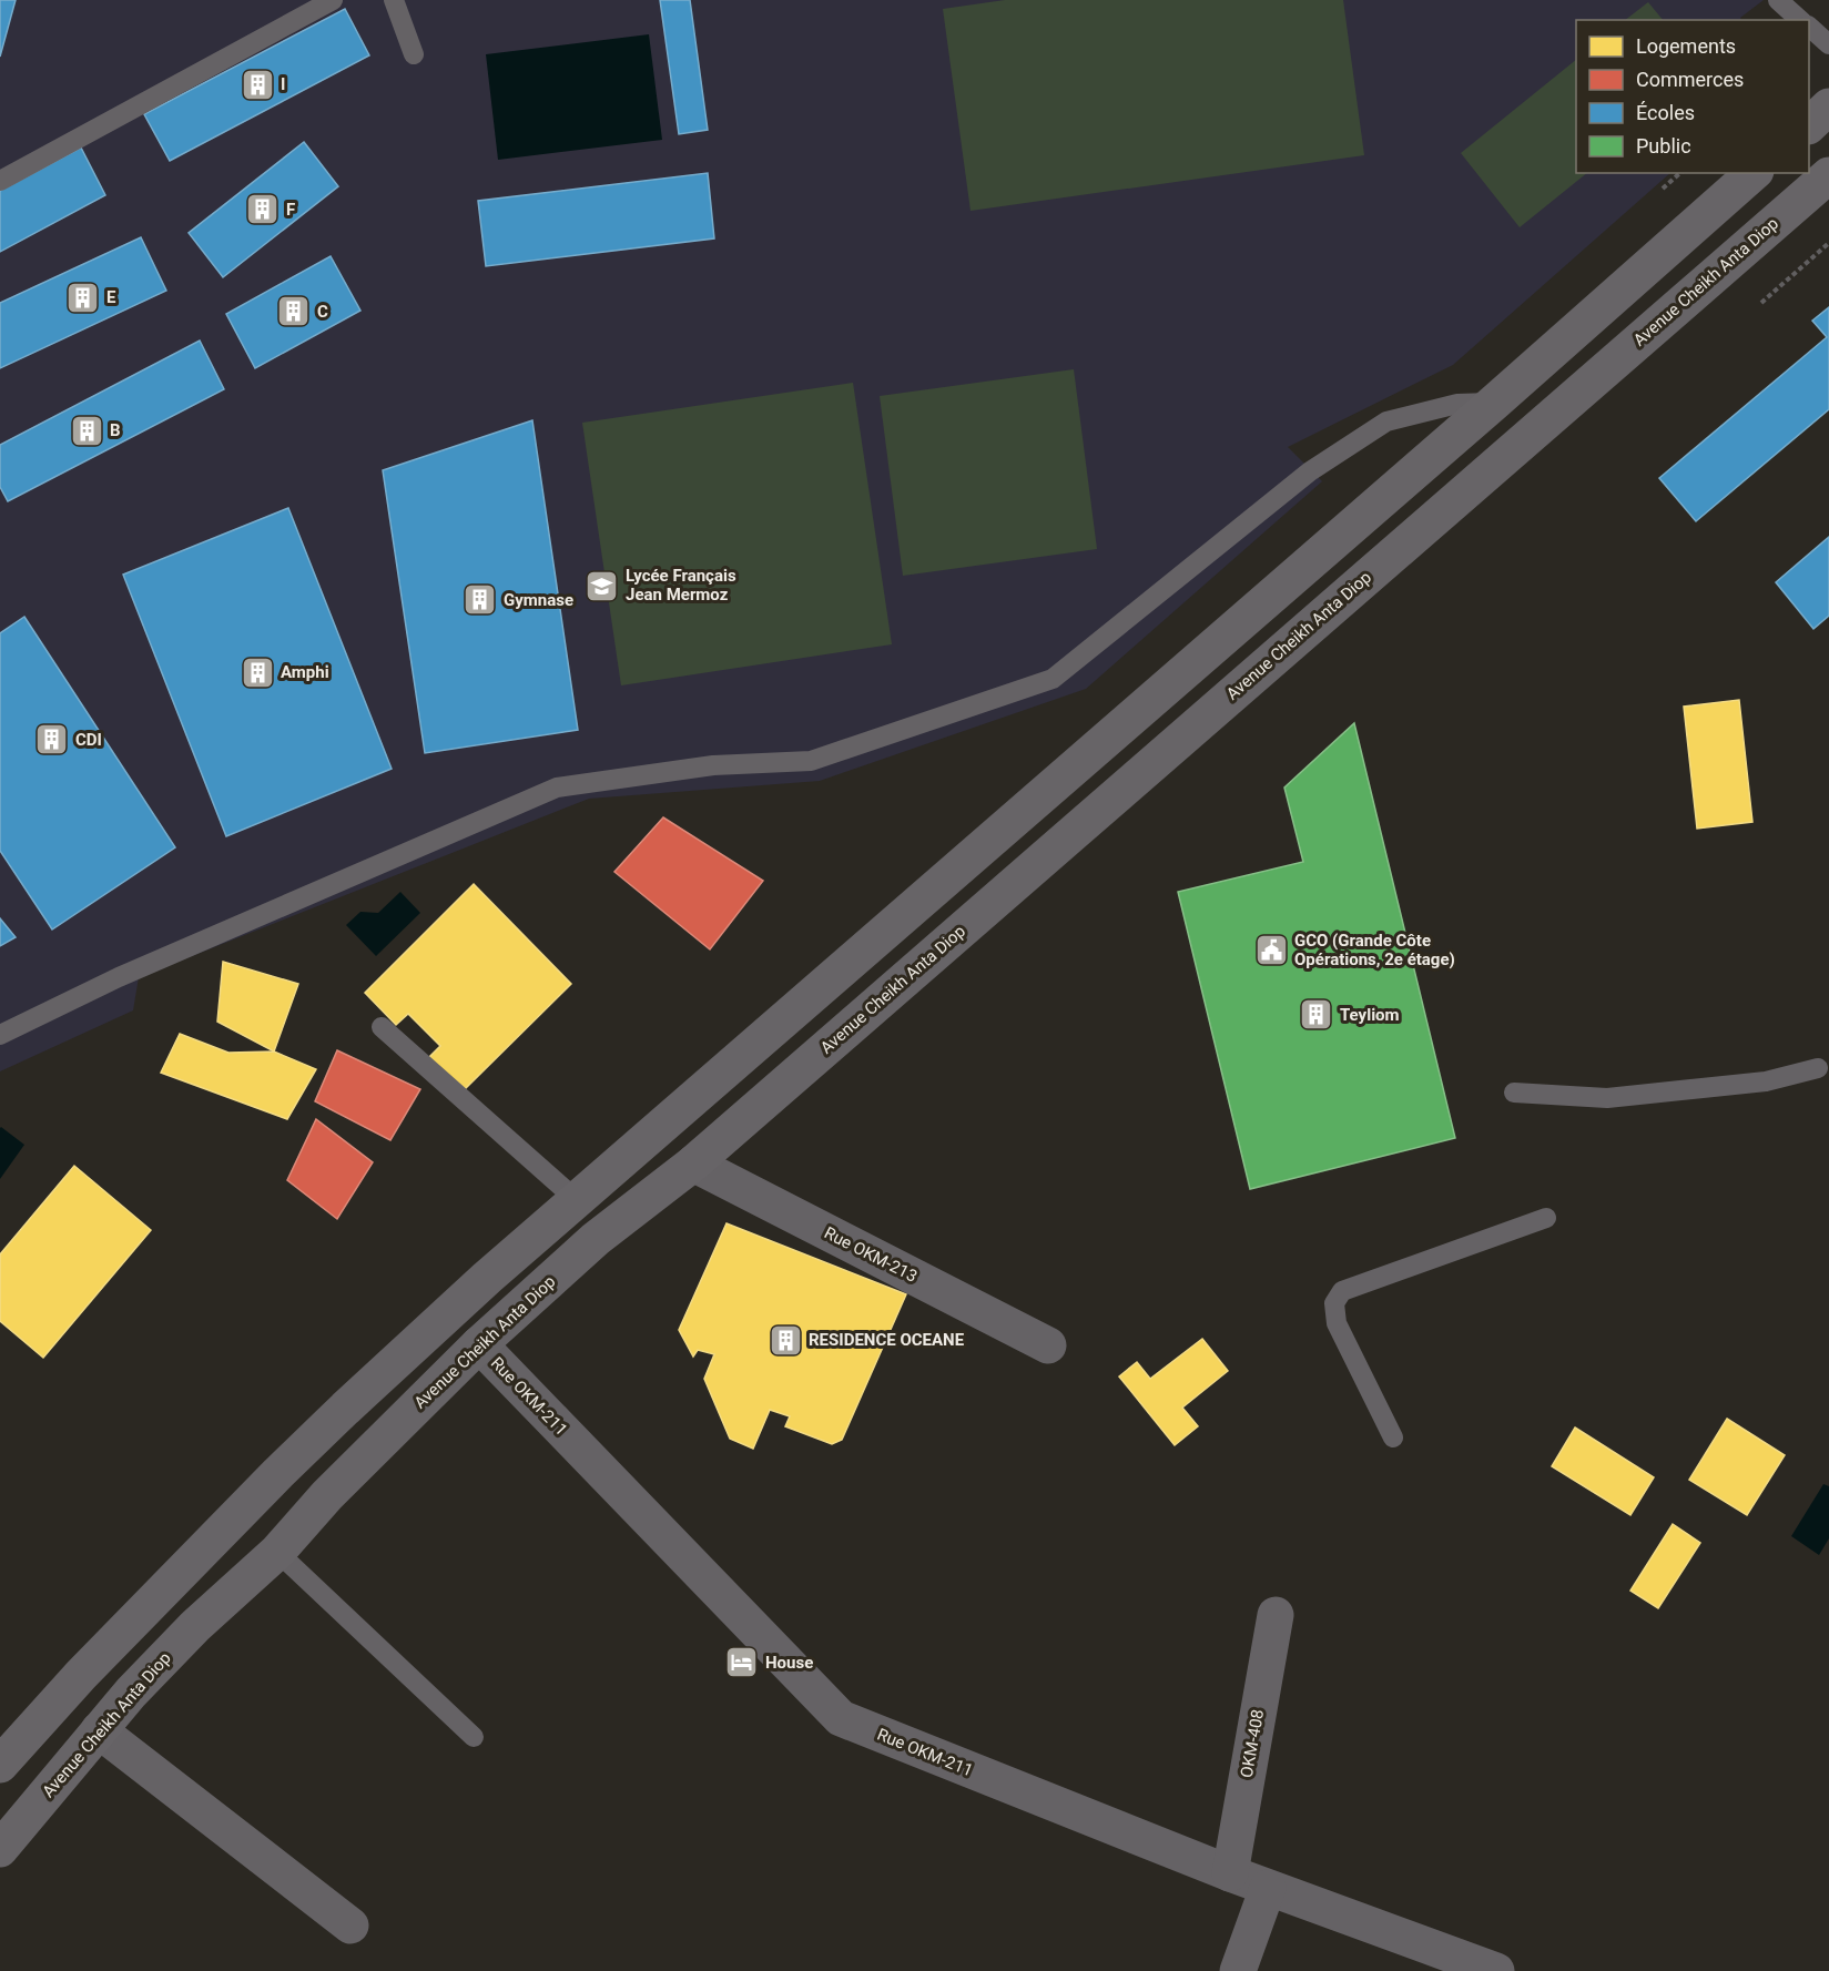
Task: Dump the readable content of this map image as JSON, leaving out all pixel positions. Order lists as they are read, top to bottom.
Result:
{
  "streets": {
    "street": [
      "Avenue Cheikh Anta Diop",
      "Rue OKM-213",
      "Rue OKM-211",
      "OKM-408"
    ]
  },
  "crossings": [
    ["Avenue Cheikh Anta Diop", "Rue OKM-213"],
    ["Avenue Cheikh Anta Diop", "Rue OKM-211"],
    ["Rue OKM-211", "OKM-408"]
  ],
  "places": {
    "building": [
      "I",
      "F",
      "E",
      "C",
      "B",
      "Gymnase",
      "Amphi",
      "CDI",
      "Teyliom",
      "RESIDENCE OCEANE"
    ],
    "school or university": ["Lycée Français Jean Mermoz"],
    "public building": ["GCO (Grande Côte Opérations, 2e étage)"],
    "hotel": ["House"]
  },
  "legend": [
    "Logements",
    "Commerces",
    "Écoles",
    "Public"
  ]
}
